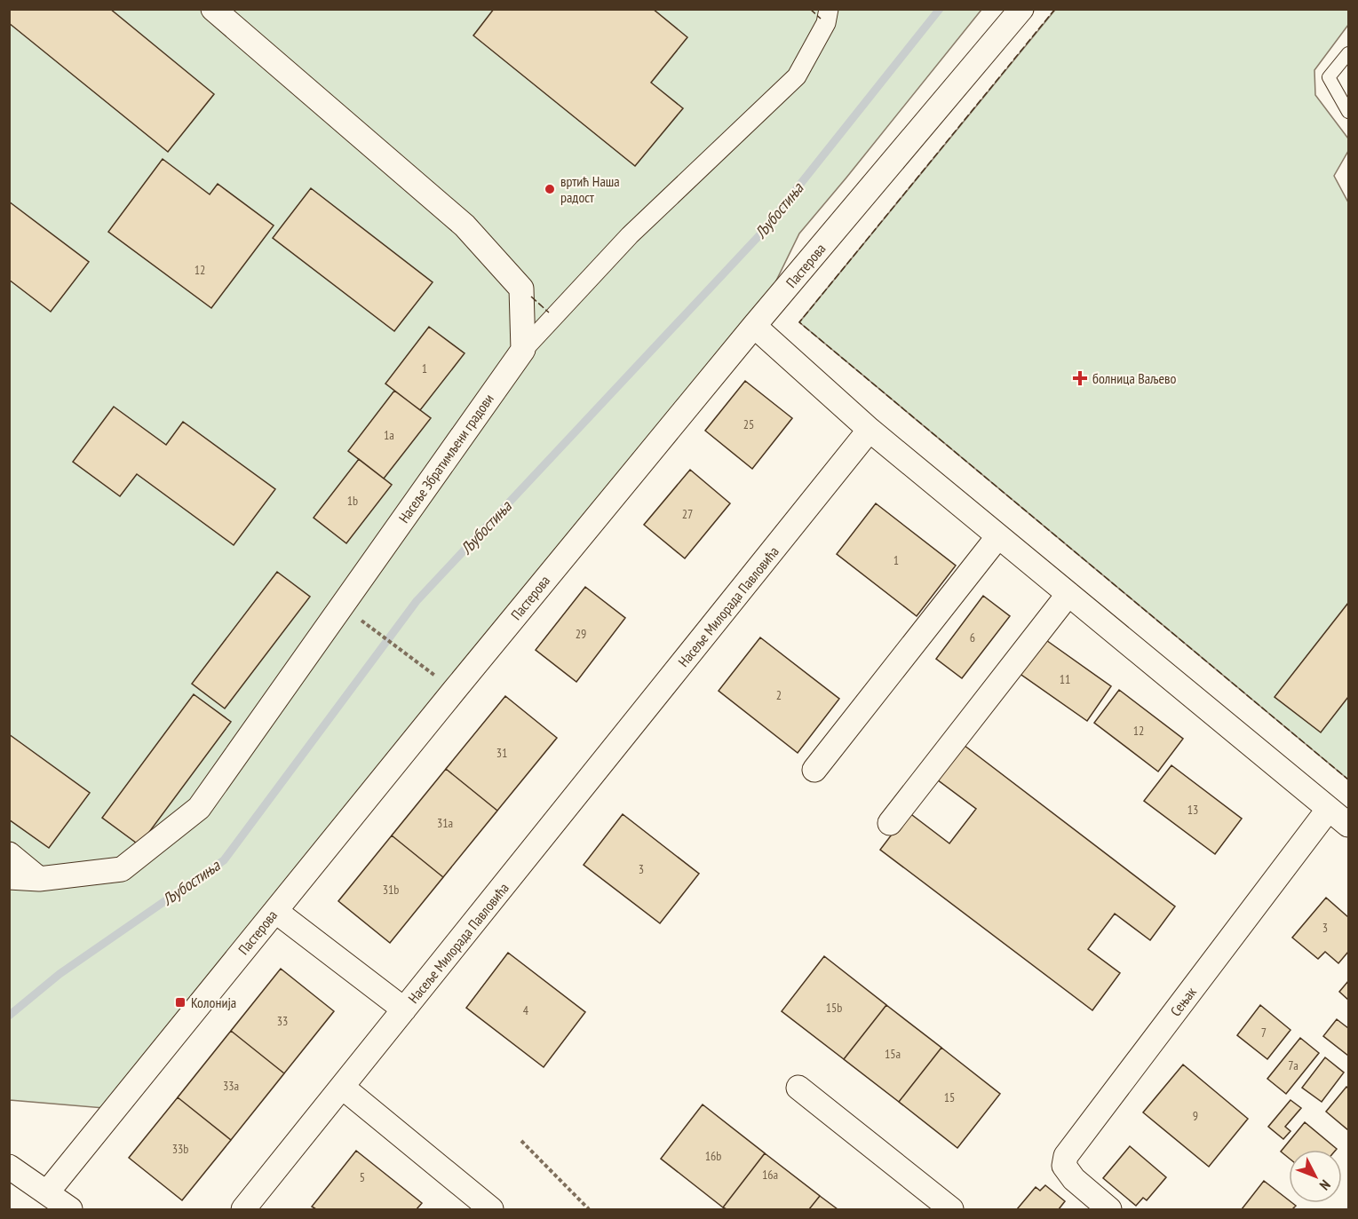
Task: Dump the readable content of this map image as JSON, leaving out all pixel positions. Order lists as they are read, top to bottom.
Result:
{
  "streets": {
    "street": [
      "Пастерова",
      "Насеље Збратимљени градови",
      "Насеље Милорада Павловића",
      "Сењак"
    ]
  },
  "water": ["Љубостиња"],
  "places": {
    "other": ["вртић Наша радост"],
    "health": ["болница Ваљево"],
    "transit": ["Колонија"]
  },
  "house_numbers": [
    "12",
    "1",
    "25",
    "1a",
    "1b",
    "27",
    "1",
    "29",
    "6",
    "11",
    "2",
    "12",
    "31",
    "13",
    "31a",
    "3",
    "31b",
    "3",
    "15b",
    "4",
    "33",
    "7",
    "15a",
    "7a",
    "33a",
    "15",
    "9",
    "33b",
    "16b",
    "16a",
    "5"
  ],
  "north": "bottom right"
}
